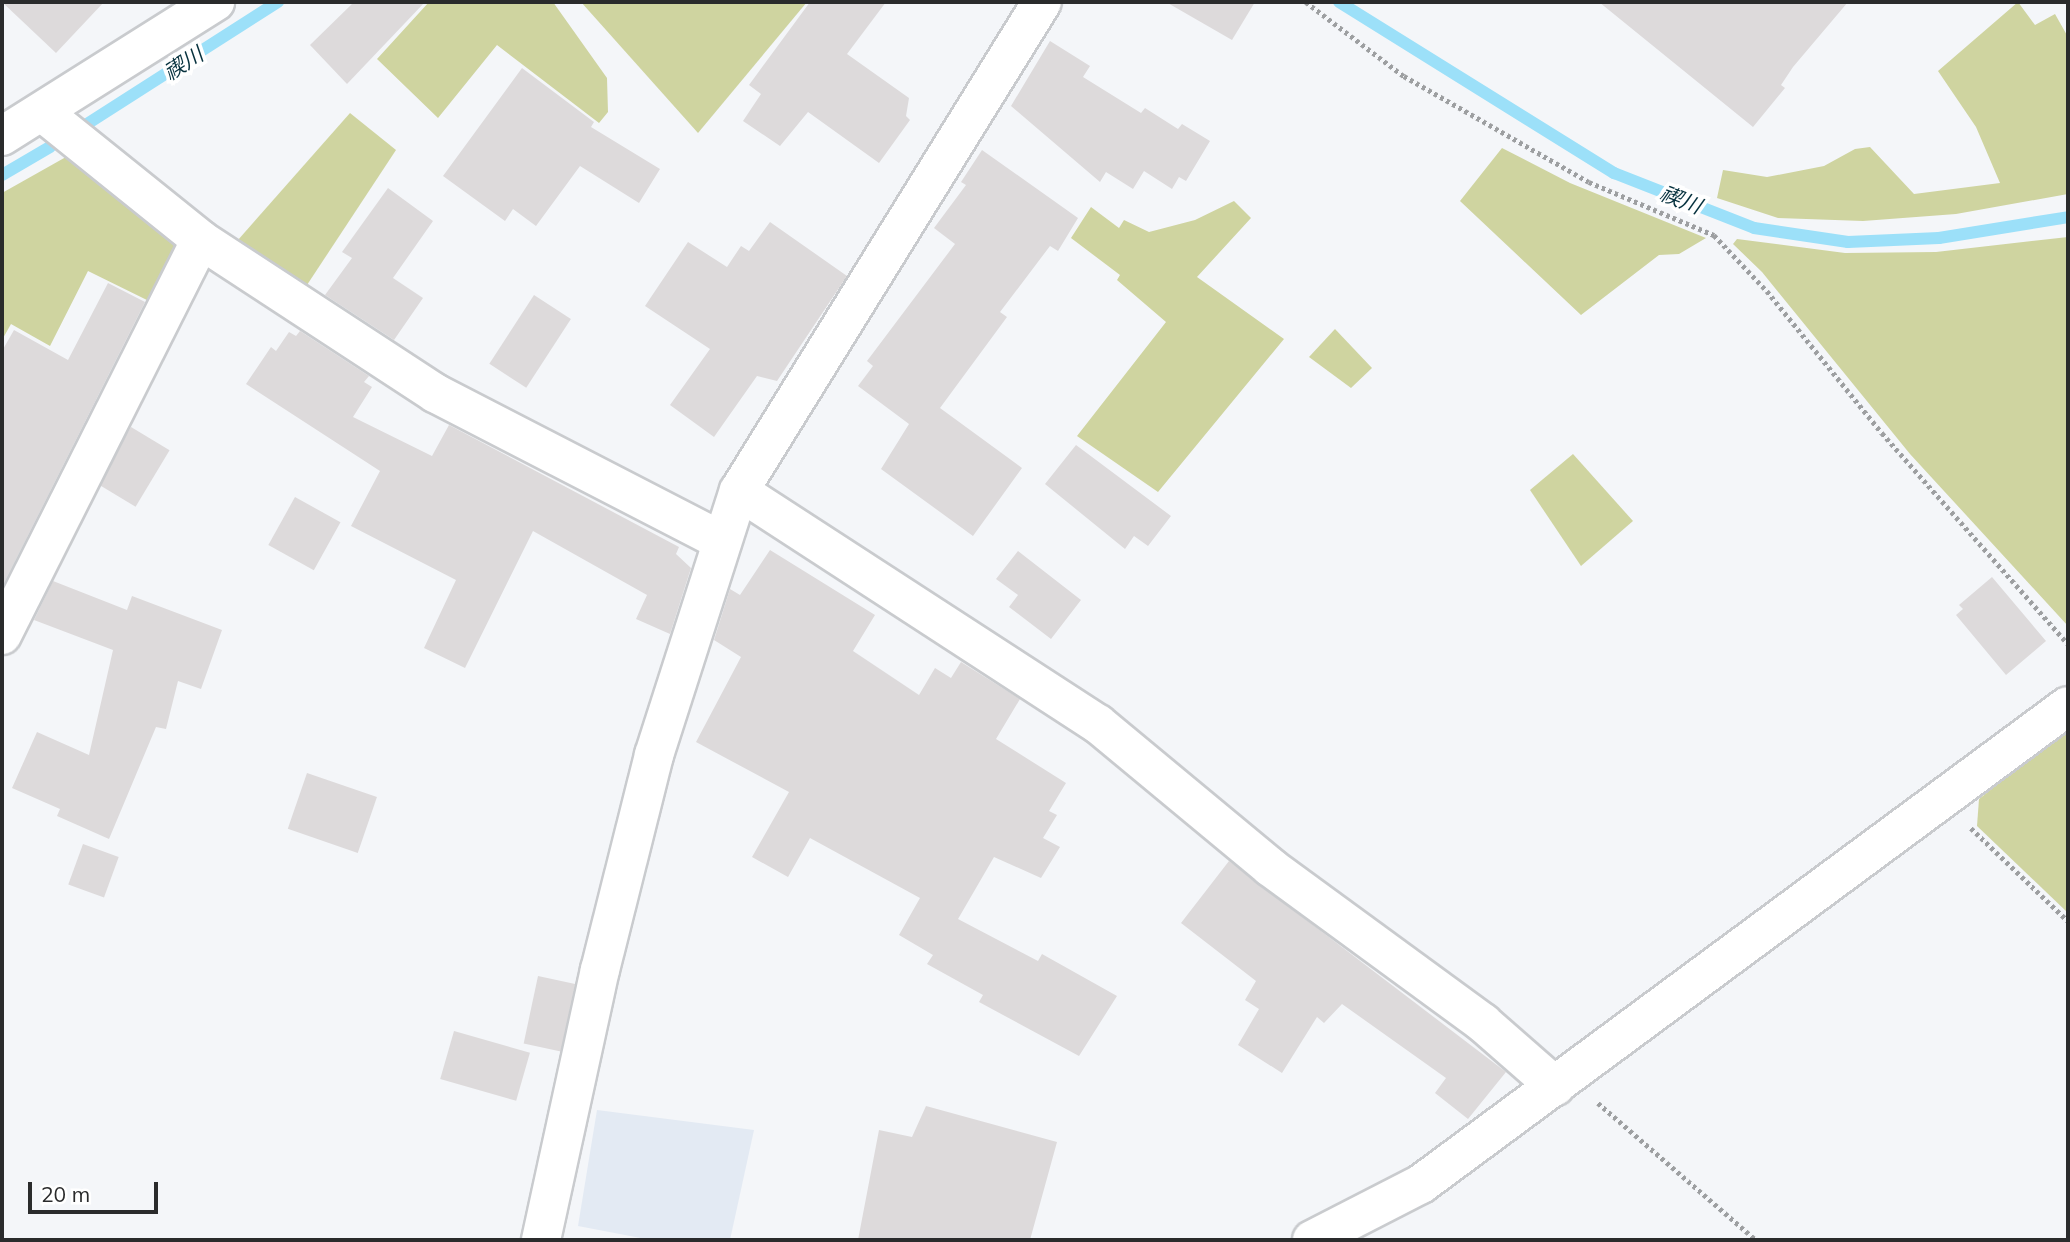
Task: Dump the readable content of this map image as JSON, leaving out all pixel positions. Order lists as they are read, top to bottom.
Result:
{
  "water": ["禊川"],
  "scale_bar": "20 m"
}
